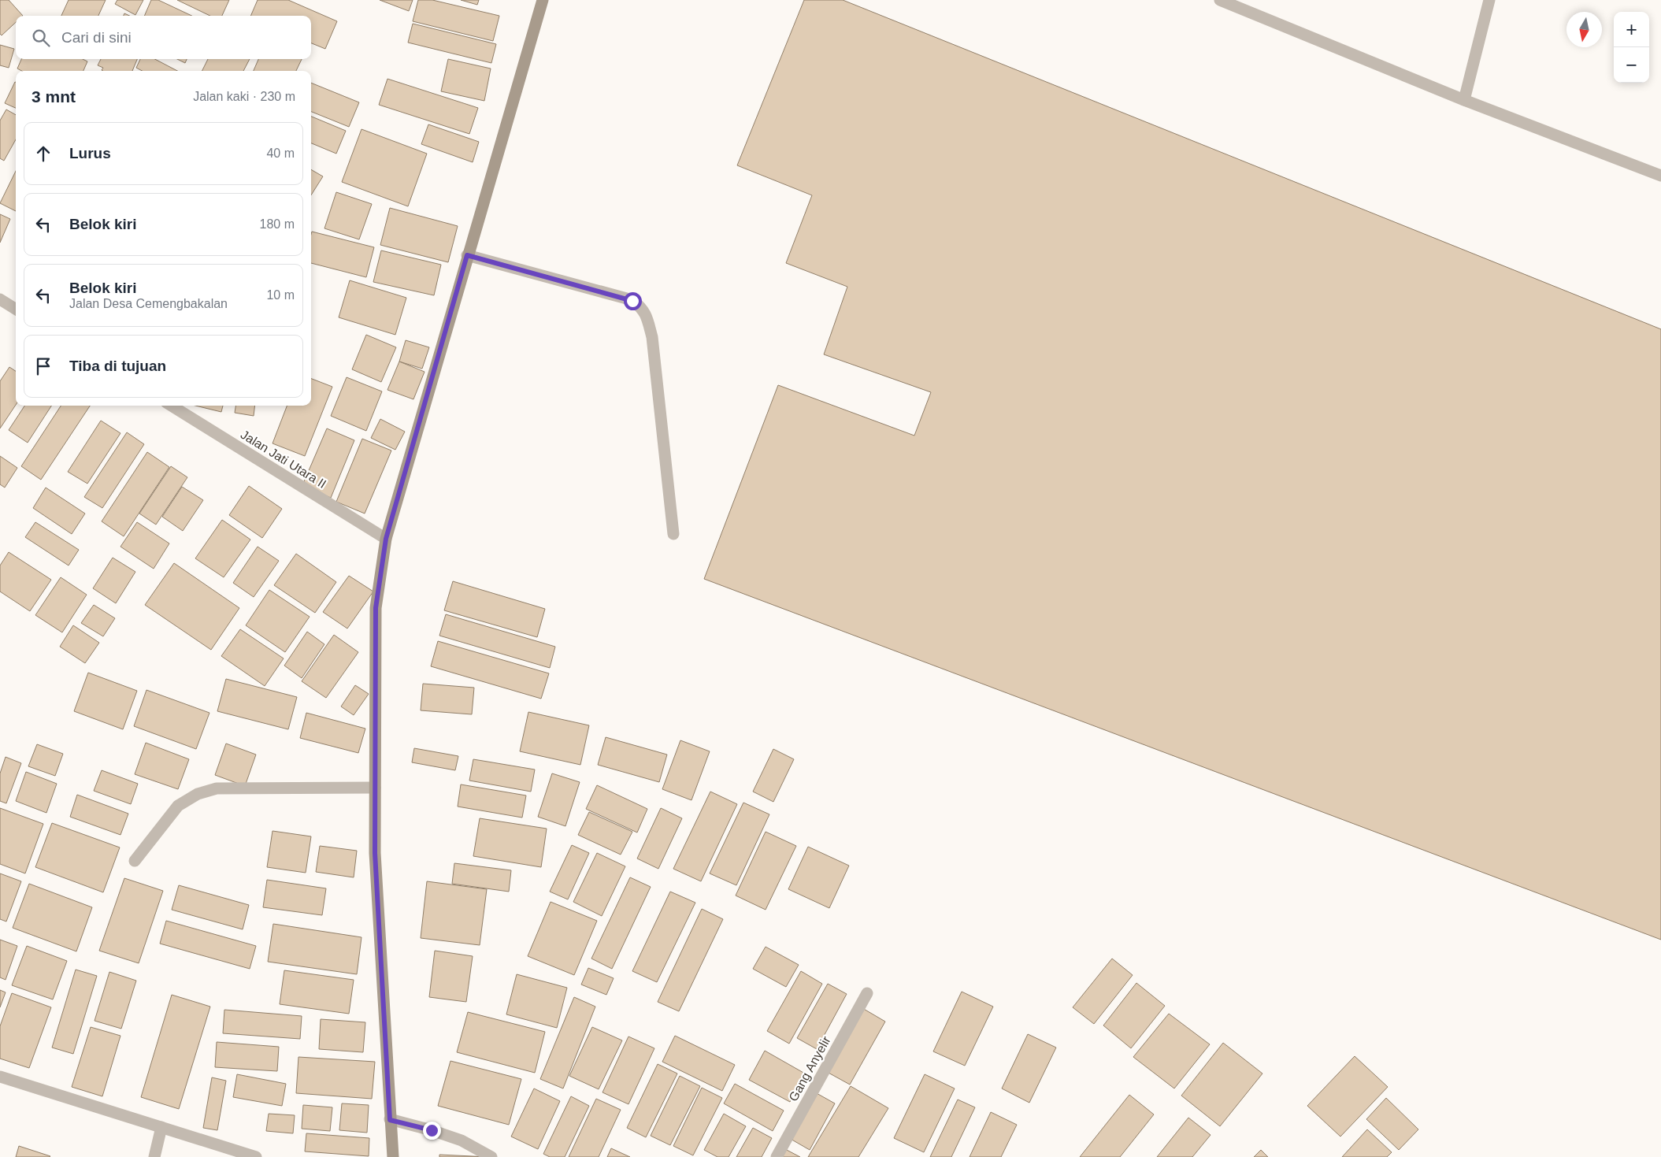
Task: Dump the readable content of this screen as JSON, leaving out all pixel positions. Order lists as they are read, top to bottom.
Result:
{
  "streets": {
    "street": ["Jalan Jati Utara II", "Gang Anyelir"]
  },
  "north": "bottom",
  "page": {
    "map_buttons": ["+", "−"],
    "search": "Cari di sini",
    "heading": ["3 mnt", "Jalan kaki · 230 m"],
    "list": [
      ["Lurus", "40 m"],
      ["Belok kiri", "180 m"],
      ["Belok kiri", "Jalan Desa Cemengbakalan", "10 m"],
      "Tiba di tujuan"
    ]
  }
}
